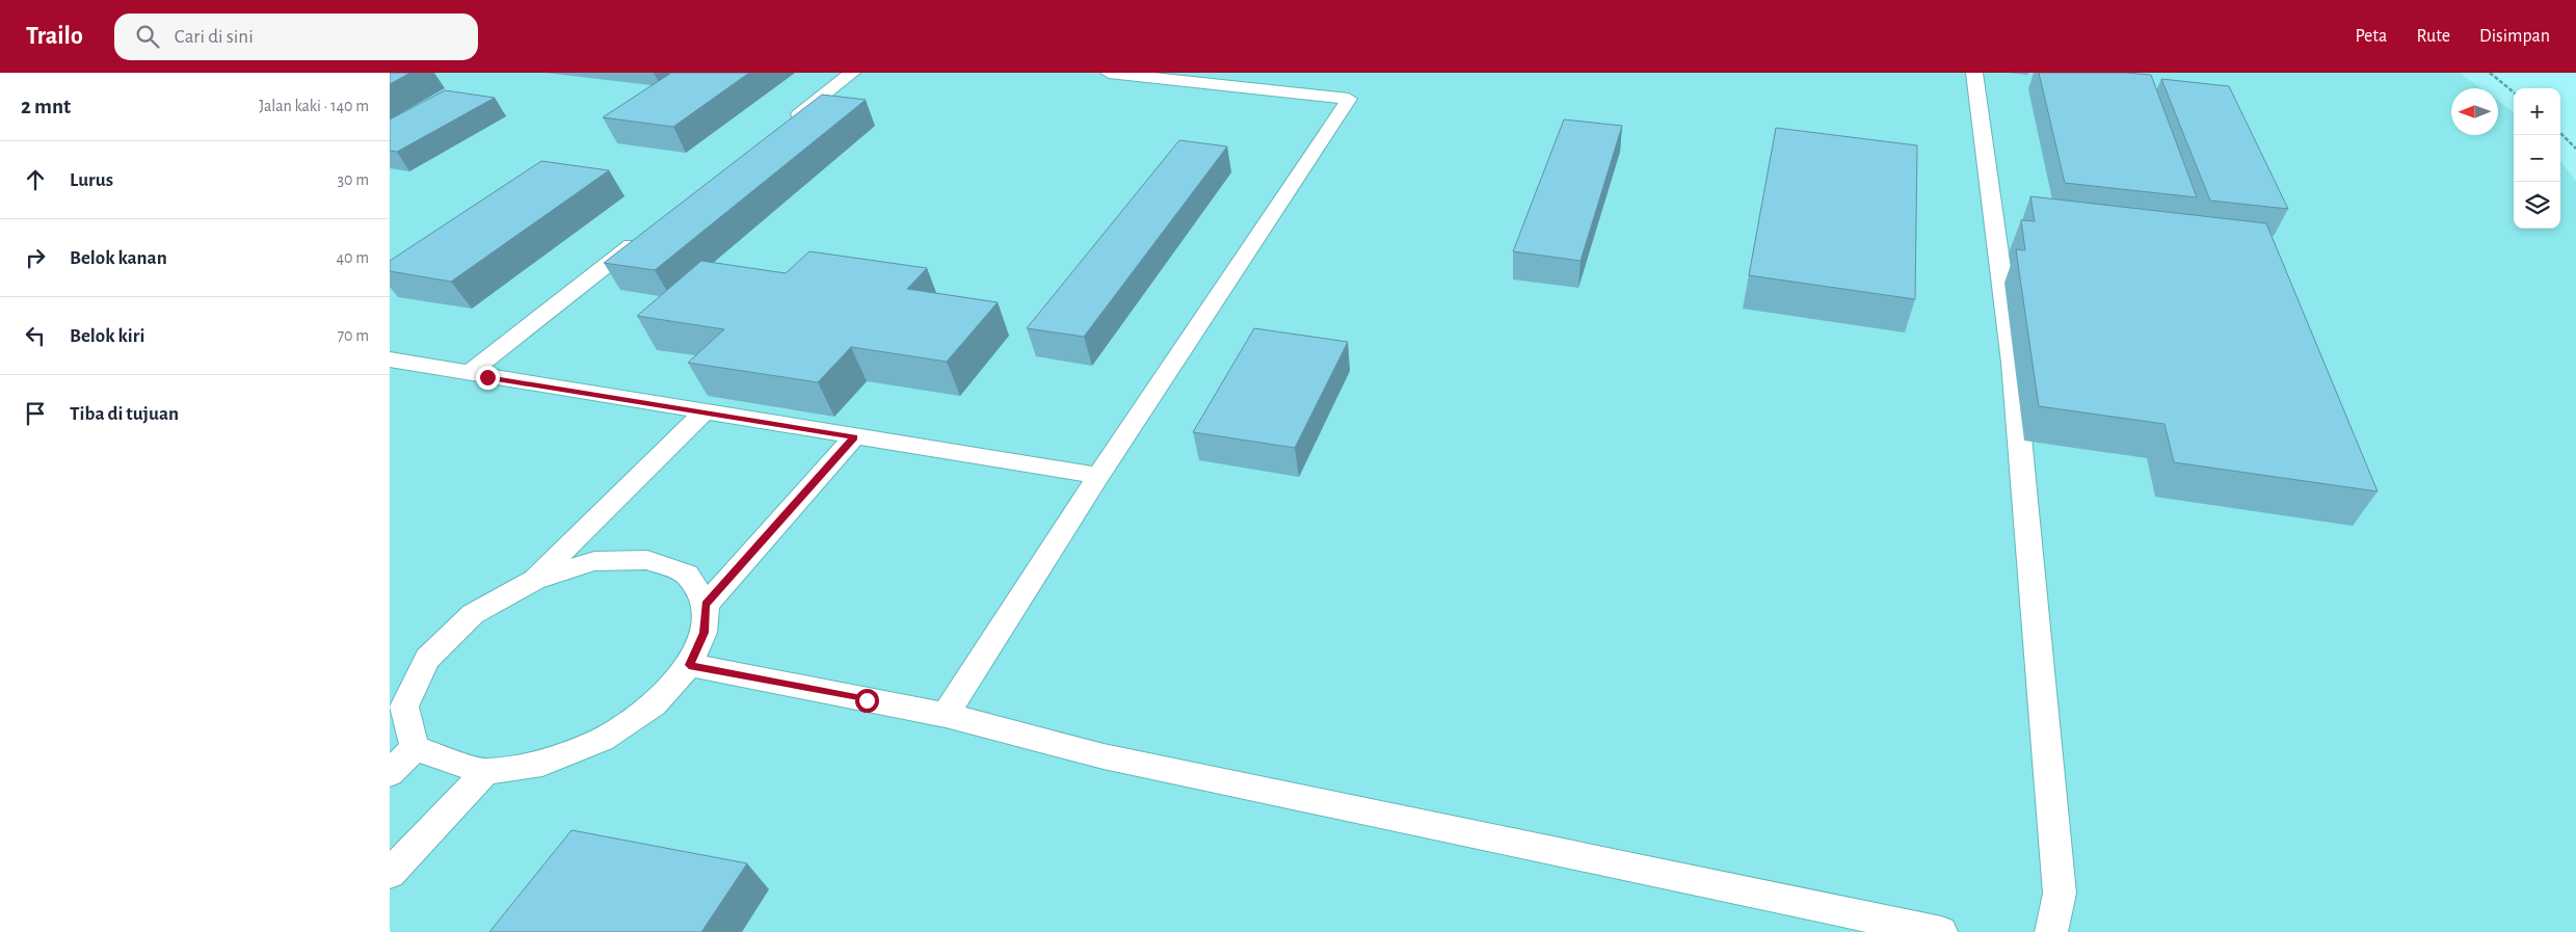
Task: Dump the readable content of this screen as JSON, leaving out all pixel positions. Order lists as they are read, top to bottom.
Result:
{
  "north": "left",
  "page": {
    "header": "Trailo",
    "search": "Cari di sini",
    "nav": ["Peta", "Rute", "Disimpan"],
    "heading": ["2 mnt", "Jalan kaki · 140 m"],
    "map_buttons": ["+", "−"],
    "list": [
      ["Lurus", "30 m"],
      ["Belok kanan", "40 m"],
      ["Belok kiri", "70 m"],
      "Tiba di tujuan"
    ]
  }
}
